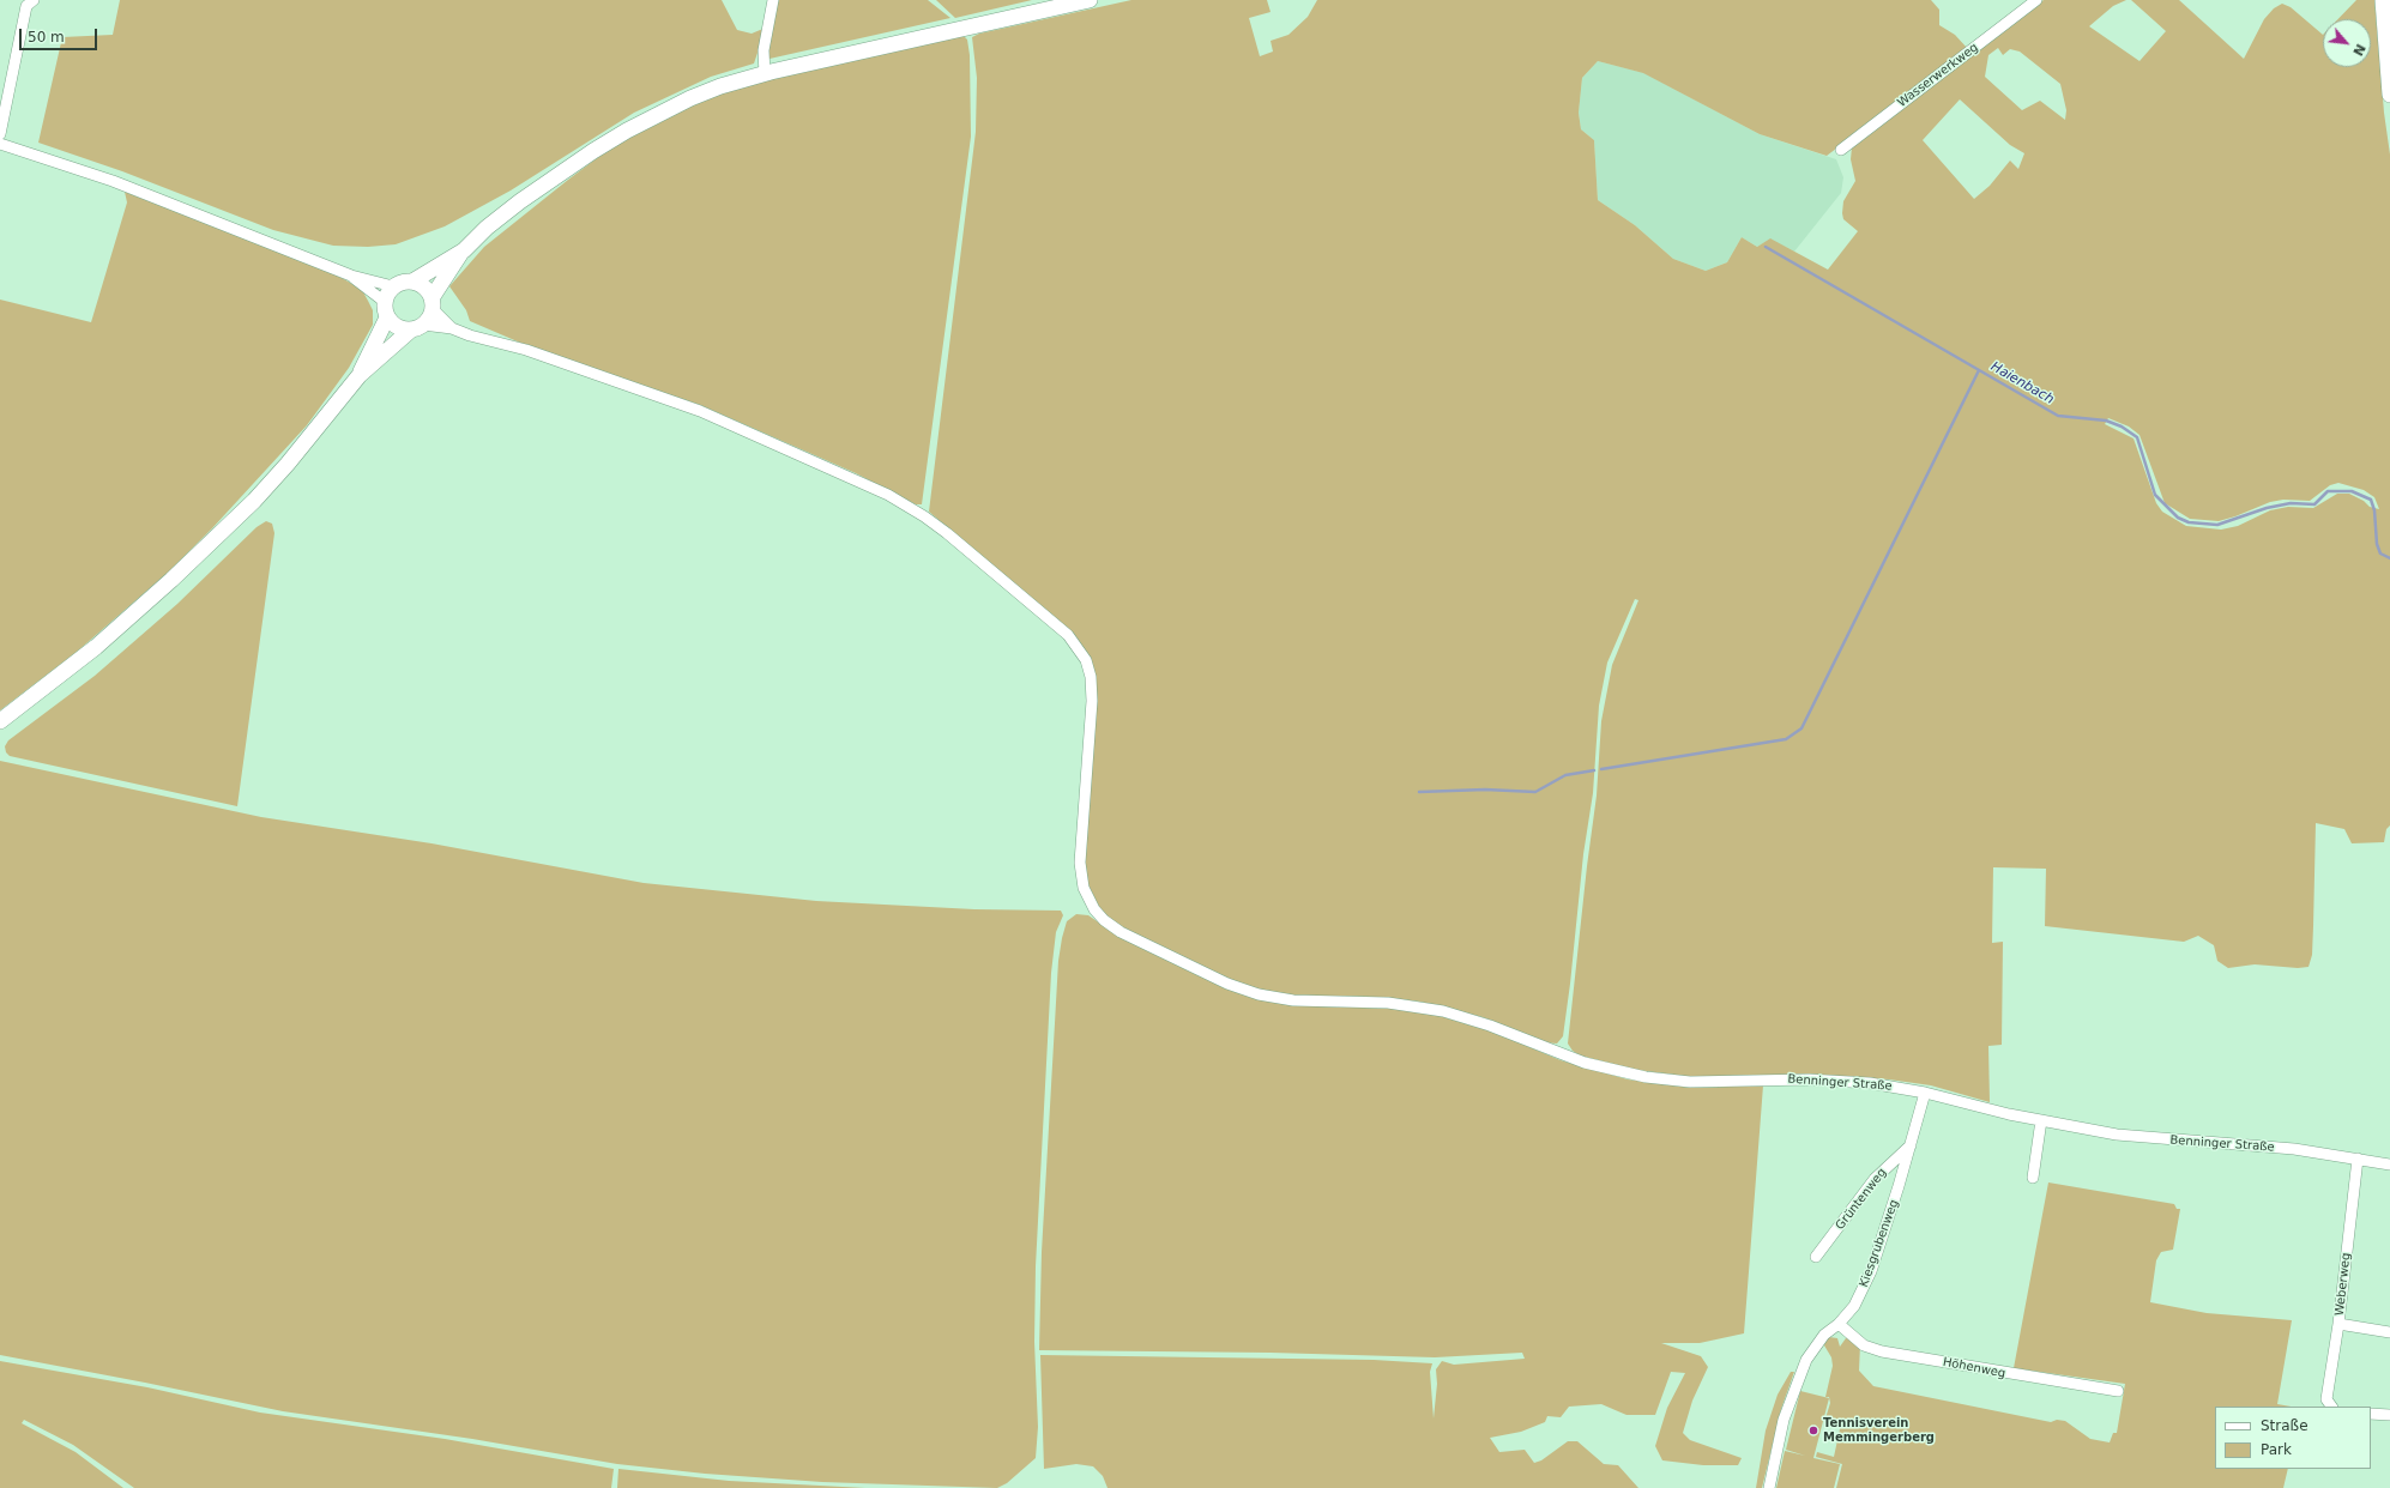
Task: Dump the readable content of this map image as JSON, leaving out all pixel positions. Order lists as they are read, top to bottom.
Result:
{
  "streets": {
    "street": [
      "Wasserwerkweg",
      "Benninger Straße",
      "Grüntenweg",
      "Kiesgrubenweg",
      "Weberweg",
      "Höhenweg"
    ]
  },
  "crossings": [
    ["Benninger Straße", "Kiesgrubenweg"],
    ["Benninger Straße", "Weberweg"],
    ["Grüntenweg", "Kiesgrubenweg"],
    ["Kiesgrubenweg", "Höhenweg"]
  ],
  "water": ["Haienbach"],
  "places": ["Tennisverein Memmingerberg"],
  "legend": ["Straße", "Park"],
  "scale_bar": "50 m",
  "north": "bottom right"
}
